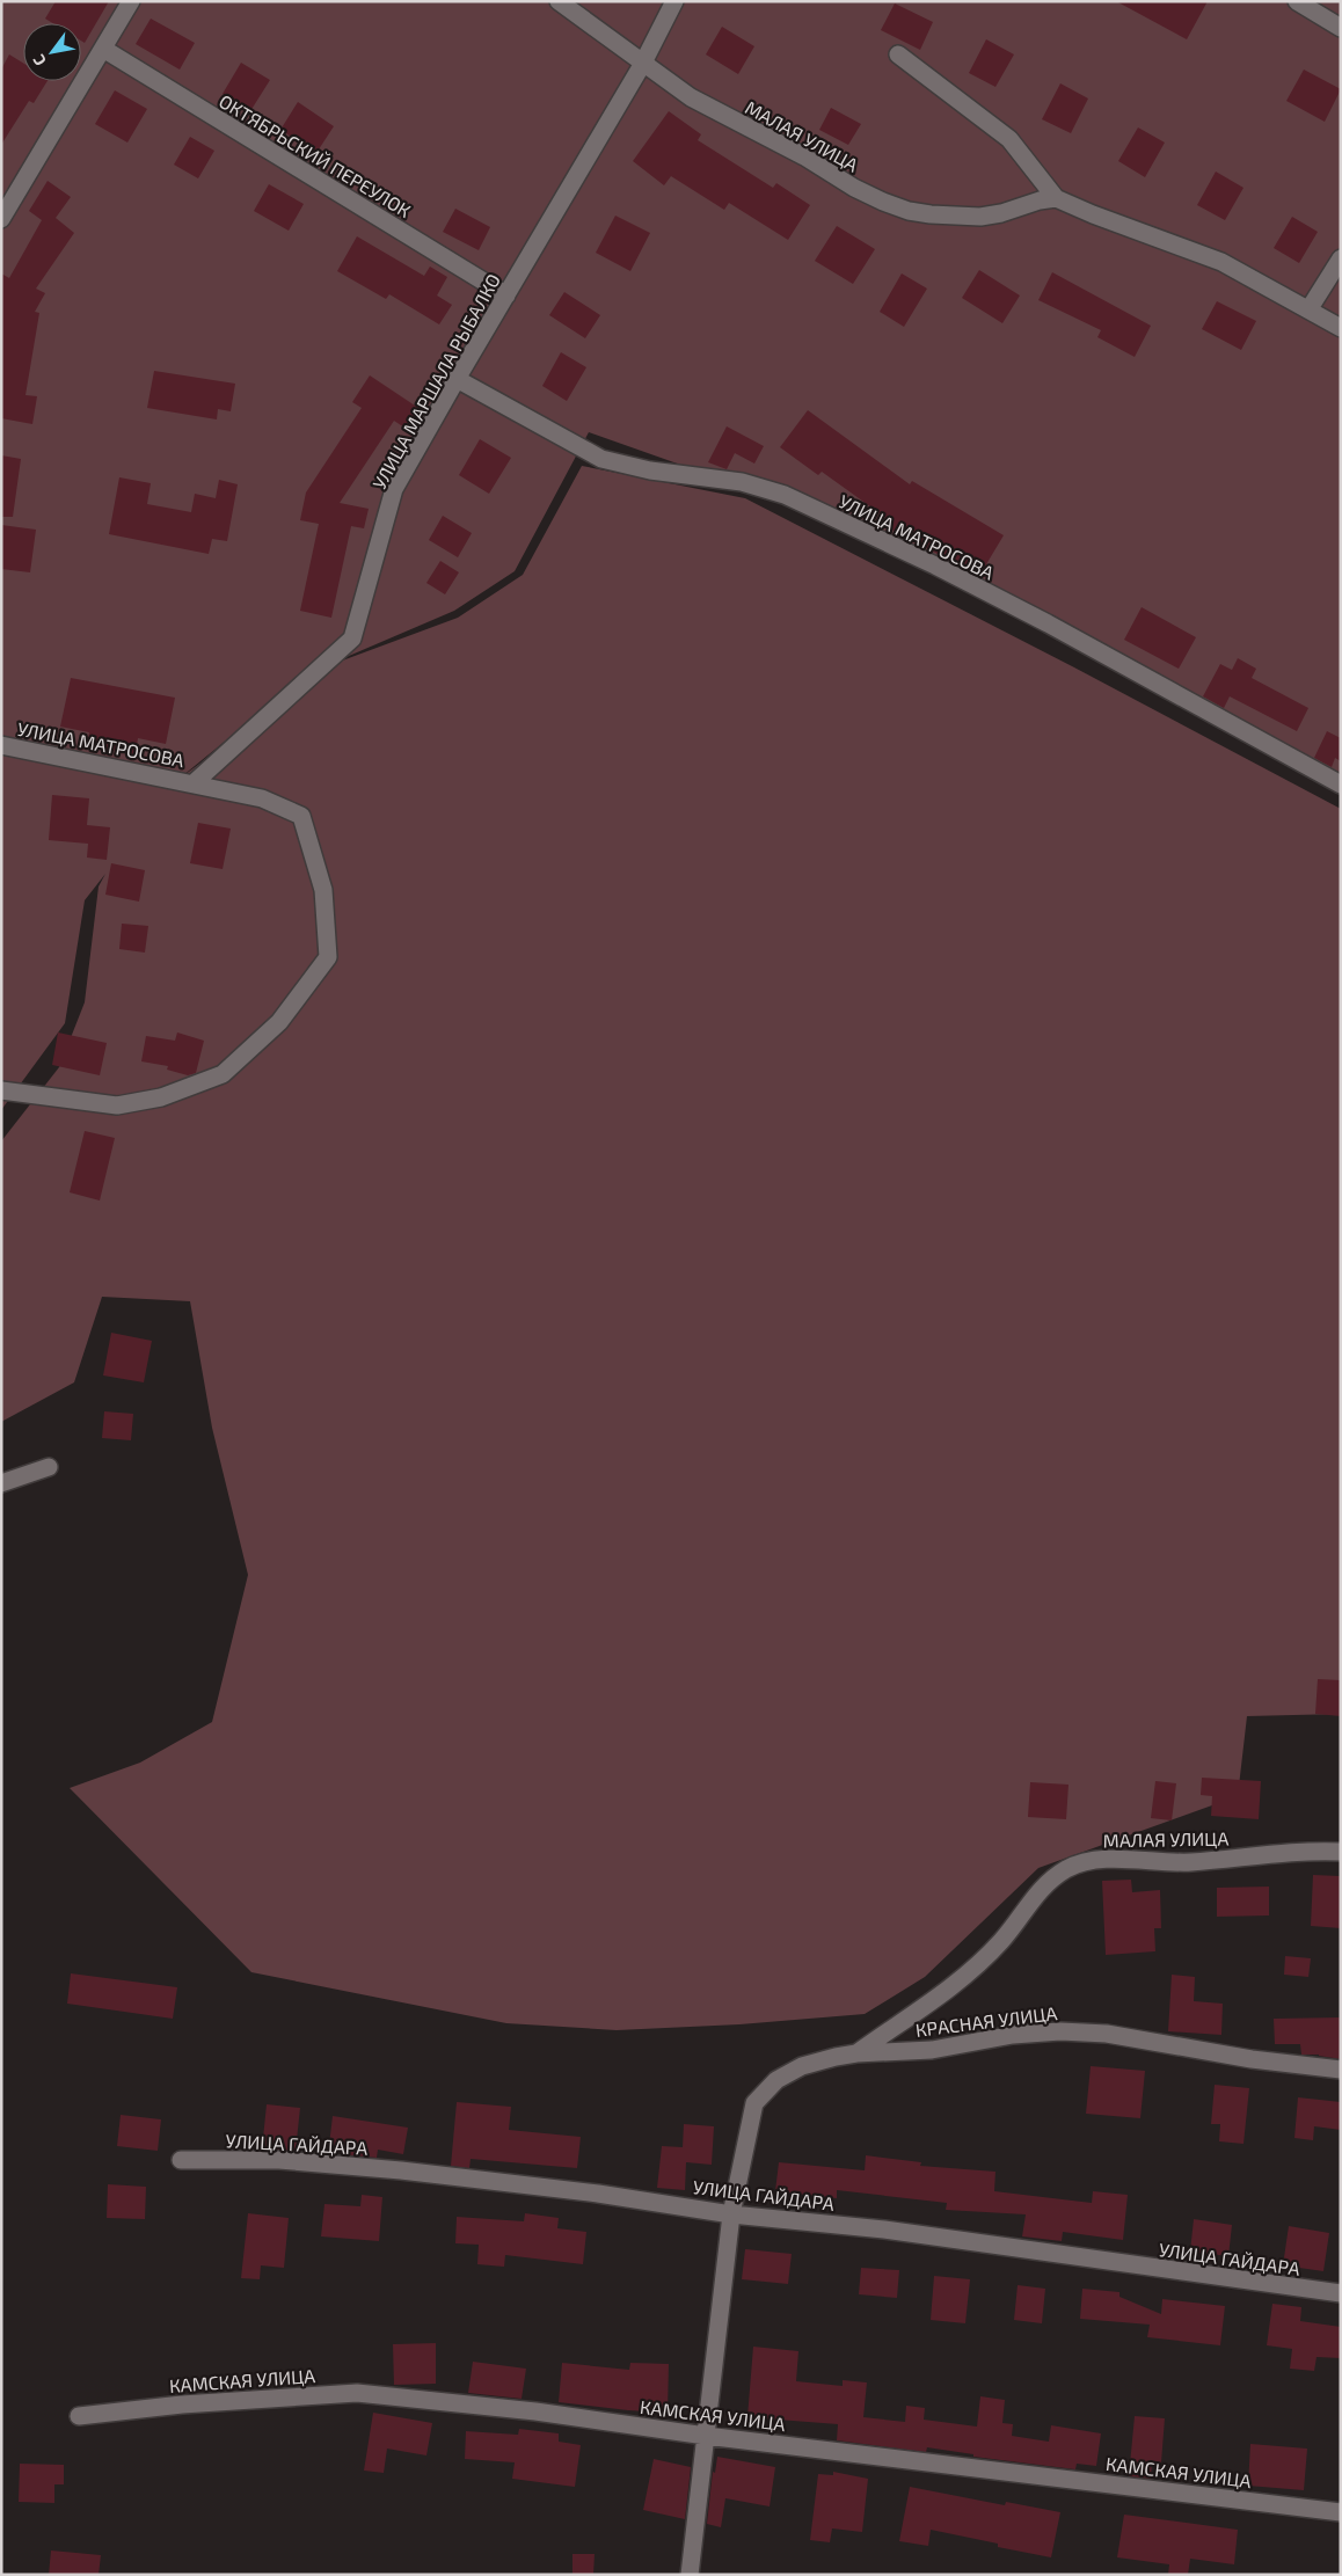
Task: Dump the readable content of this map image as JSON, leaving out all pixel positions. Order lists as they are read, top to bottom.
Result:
{
  "streets": {
    "street": [
      "МАЛАЯ УЛИЦА",
      "ОКТЯБРЬСКИЙ ПЕРЕУЛОК",
      "УЛИЦА МАРШАЛА РЫБАЛКО",
      "УЛИЦА МАТРОСОВА",
      "КРАСНАЯ УЛИЦА",
      "УЛИЦА ГАЙДАРА",
      "КАМСКАЯ УЛИЦА"
    ]
  },
  "crossings": [
    ["МАЛАЯ УЛИЦА", "УЛИЦА МАРШАЛА РЫБАЛКО"],
    ["МАЛАЯ УЛИЦА", "КРАСНАЯ УЛИЦА"],
    ["ОКТЯБРЬСКИЙ ПЕРЕУЛОК", "УЛИЦА МАРШАЛА РЫБАЛКО"],
    ["УЛИЦА МАРШАЛА РЫБАЛКО", "УЛИЦА МАТРОСОВА"],
    ["КРАСНАЯ УЛИЦА", "УЛИЦА ГАЙДАРА"]
  ],
  "north": "bottom left"
}
